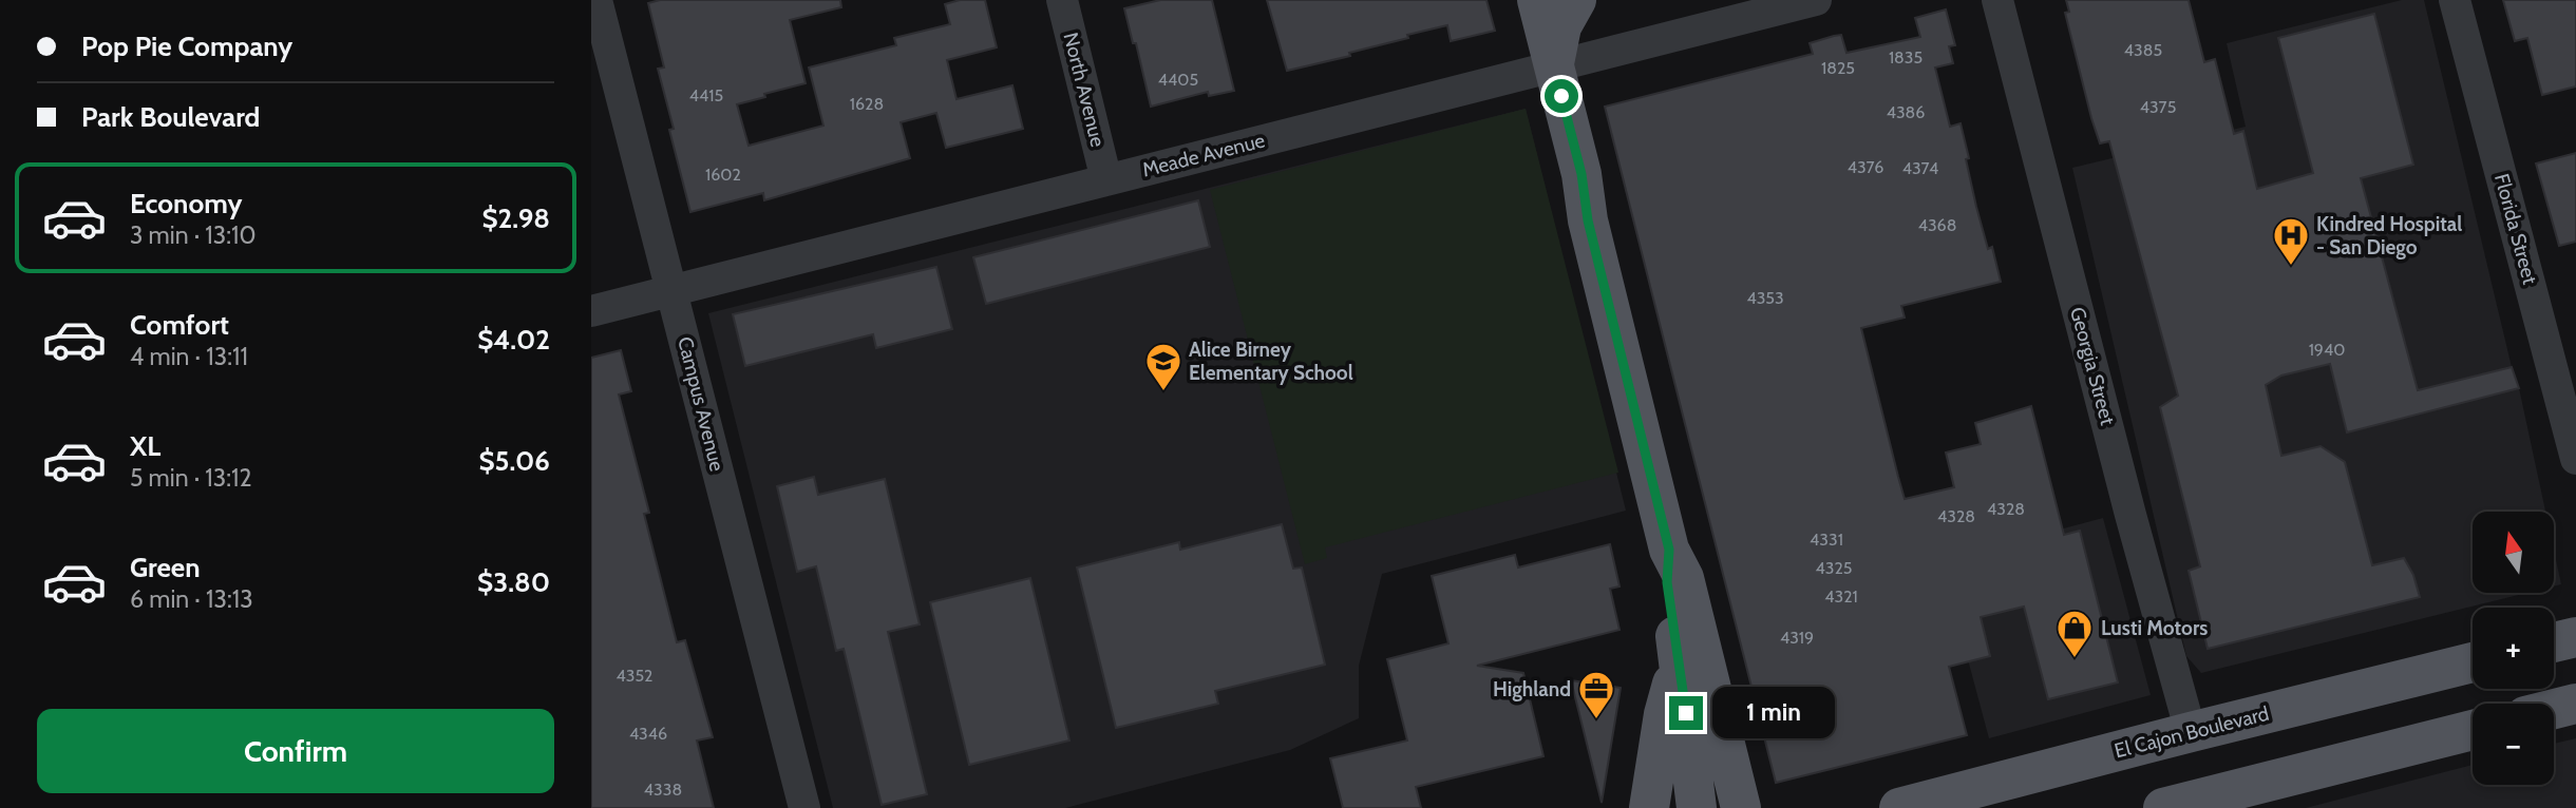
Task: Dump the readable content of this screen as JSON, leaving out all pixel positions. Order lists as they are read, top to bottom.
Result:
{
  "streets": {
    "main road": ["El Cajon Boulevard"],
    "street": [
      "North Avenue",
      "Meade Avenue",
      "Florida Street",
      "Georgia Street",
      "Campus Avenue"
    ]
  },
  "crossings": [
    ["North Avenue", "Meade Avenue"],
    ["Meade Avenue", "Campus Avenue"],
    ["Georgia Street", "El Cajon Boulevard"]
  ],
  "places": {
    "hospital": ["Kindred Hospital - San Diego"],
    "school or university": ["Alice Birney Elementary School"],
    "shop": ["Lusti Motors"],
    "office": ["Highland"]
  },
  "house_numbers": [
    "4385",
    "1835",
    "1825",
    "4405",
    "4415",
    "1628",
    "4375",
    "4386",
    "4376",
    "4374",
    "1602",
    "4368",
    "4353",
    "1940",
    "4328",
    "4328",
    "4331",
    "4325",
    "4321",
    "4319",
    "4352",
    "4346",
    "4338"
  ],
  "north": "top",
  "page": {
    "banner": ["Pop Pie Company", "Park Boulevard"],
    "list": [
      {
        "name": "Economy",
        "note": "3 min · 13:10",
        "value": "$2.98"
      },
      {
        "name": "Comfort",
        "note": "4 min · 13:11",
        "value": "$4.02"
      },
      {
        "name": "XL",
        "note": "5 min · 13:12",
        "value": "$5.06"
      },
      {
        "name": "Green",
        "note": "6 min · 13:13",
        "value": "$3.80"
      }
    ],
    "map_buttons": ["+", "−"],
    "bubble": "1 min",
    "buttons": "Confirm"
  }
}
